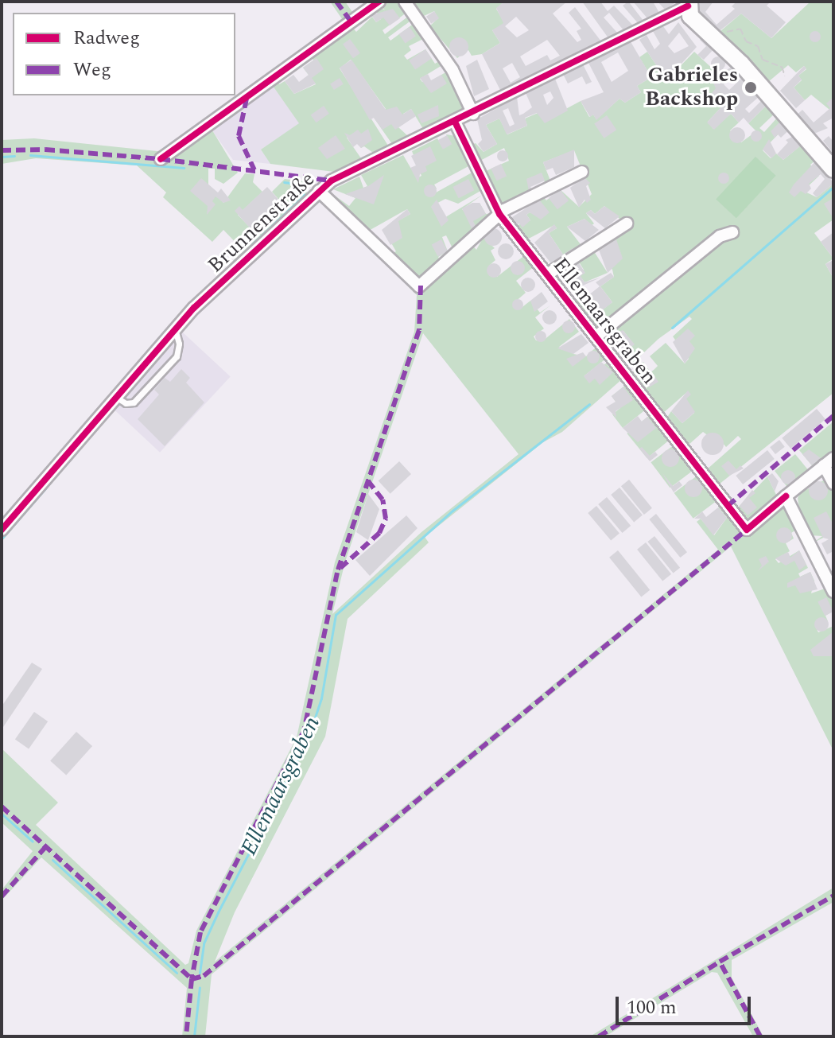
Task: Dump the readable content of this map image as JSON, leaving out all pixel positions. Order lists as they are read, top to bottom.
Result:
{
  "streets": {
    "street": ["Brunnenstraße", "Ellemaarsgraben"]
  },
  "crossings": [
    ["Brunnenstraße", "Ellemaarsgraben"]
  ],
  "water": ["Ellemaarsgraben"],
  "places": ["Gabrieles Backshop"],
  "legend": ["Radweg", "Weg"],
  "scale_bar": "100 m"
}
